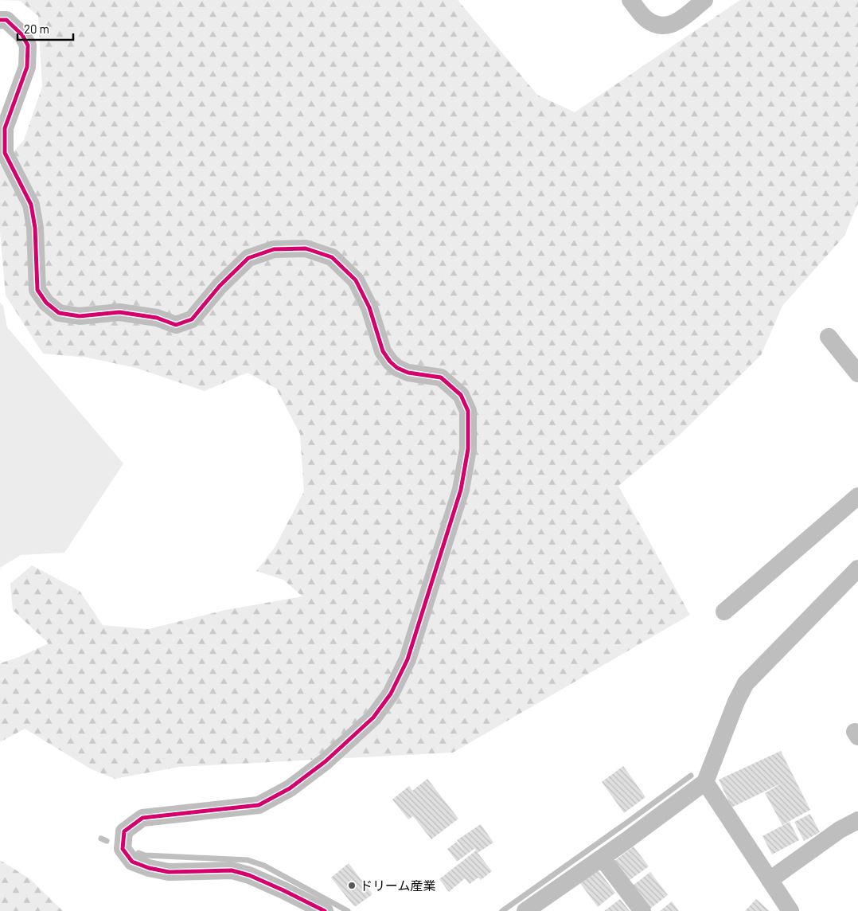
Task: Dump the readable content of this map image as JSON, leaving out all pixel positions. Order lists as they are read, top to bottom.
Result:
{
  "places": ["ドリーム産業"],
  "scale_bar": "20 m"
}
